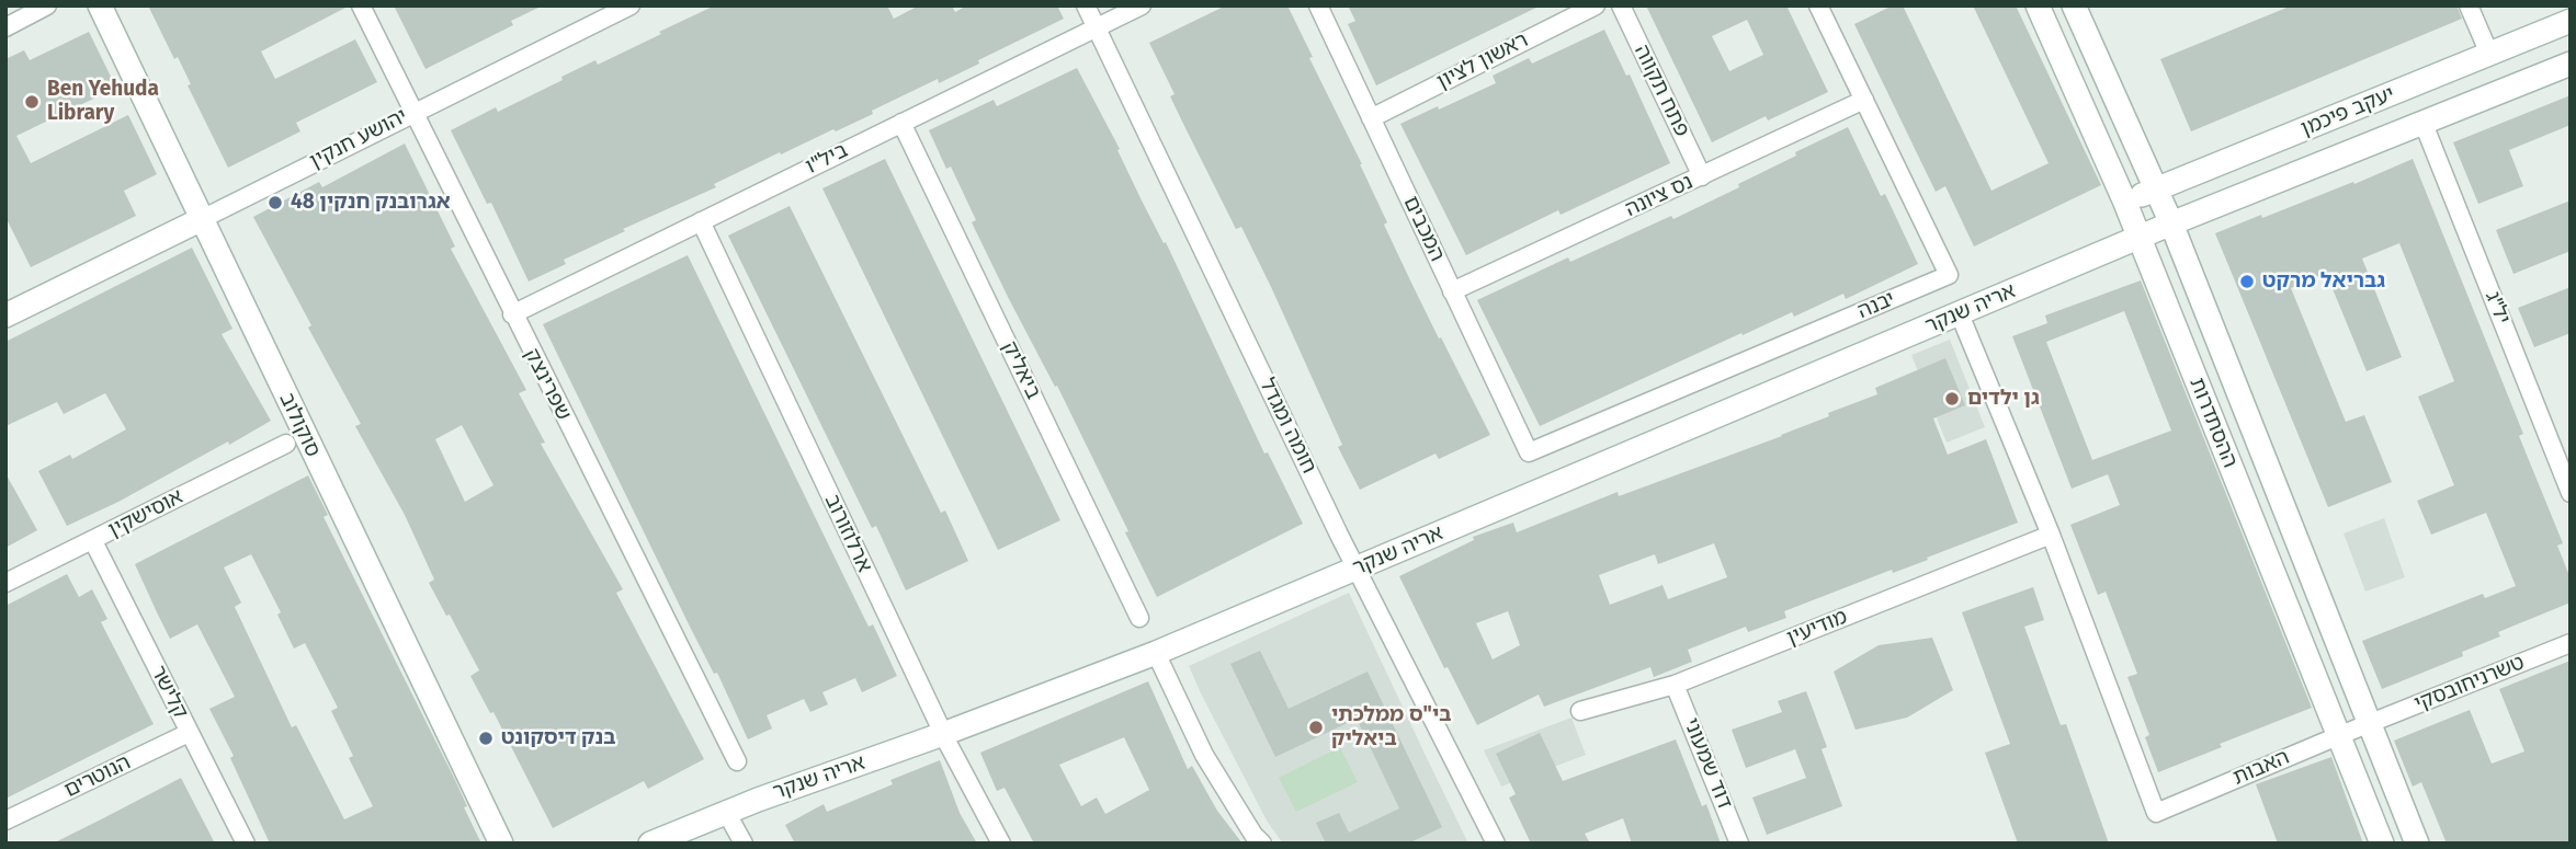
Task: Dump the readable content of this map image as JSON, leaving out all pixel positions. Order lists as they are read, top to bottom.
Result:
{
  "streets": {
    "street": [
      "ראשון לציון",
      "פתח תקווה",
      "יעקב פיכמן",
      "יהושע חנקין",
      "ביל\"ו",
      "נס ציונה",
      "המכבים",
      "יבנה",
      "יל\"ג",
      "אריה שנקר",
      "ביאליק",
      "שפרינצק",
      "ההסתדרות",
      "סוקולוב",
      "חומה ומגדל",
      "אוסישקין",
      "ארלוזורוב",
      "מודיעין",
      "טשרניחובסקי",
      "קלישר",
      "דוד שמעוני",
      "האבות",
      "הנוטרים"
    ]
  },
  "crossings": [
    ["ראשון לציון", "המכבים"],
    ["פתח תקווה", "נס ציונה"],
    ["יעקב פיכמן", "יל\"ג"],
    ["יעקב פיכמן", "אריה שנקר"],
    ["יעקב פיכמן", "ההסתדרות"],
    ["יהושע חנקין", "שפרינצק"],
    ["יהושע חנקין", "סוקולוב"],
    ["ביל\"ו", "ביאליק"],
    ["ביל\"ו", "שפרינצק"],
    ["ביל\"ו", "חומה ומגדל"],
    ["ביל\"ו", "ארלוזורוב"],
    ["נס ציונה", "המכבים"],
    ["נס ציונה", "יבנה"],
    ["המכבים", "יבנה"],
    ["אריה שנקר", "ההסתדרות"],
    ["אריה שנקר", "חומה ומגדל"],
    ["אריה שנקר", "ארלוזורוב"],
    ["ההסתדרות", "טשרניחובסקי"],
    ["ההסתדרות", "האבות"],
    ["אוסישקין", "קלישר"],
    ["מודיעין", "דוד שמעוני"],
    ["מודיעין", "האבות"],
    ["טשרניחובסקי", "האבות"],
    ["קלישר", "הנוטרים"]
  ],
  "places": [
    "Ben Yehuda Library",
    "אגרובנק חנקין 48",
    "גבריאל מרקט",
    "גן ילדים",
    "בי\"ס ממלכתי ביאליק",
    "בנק דיסקונט"
  ]
}
